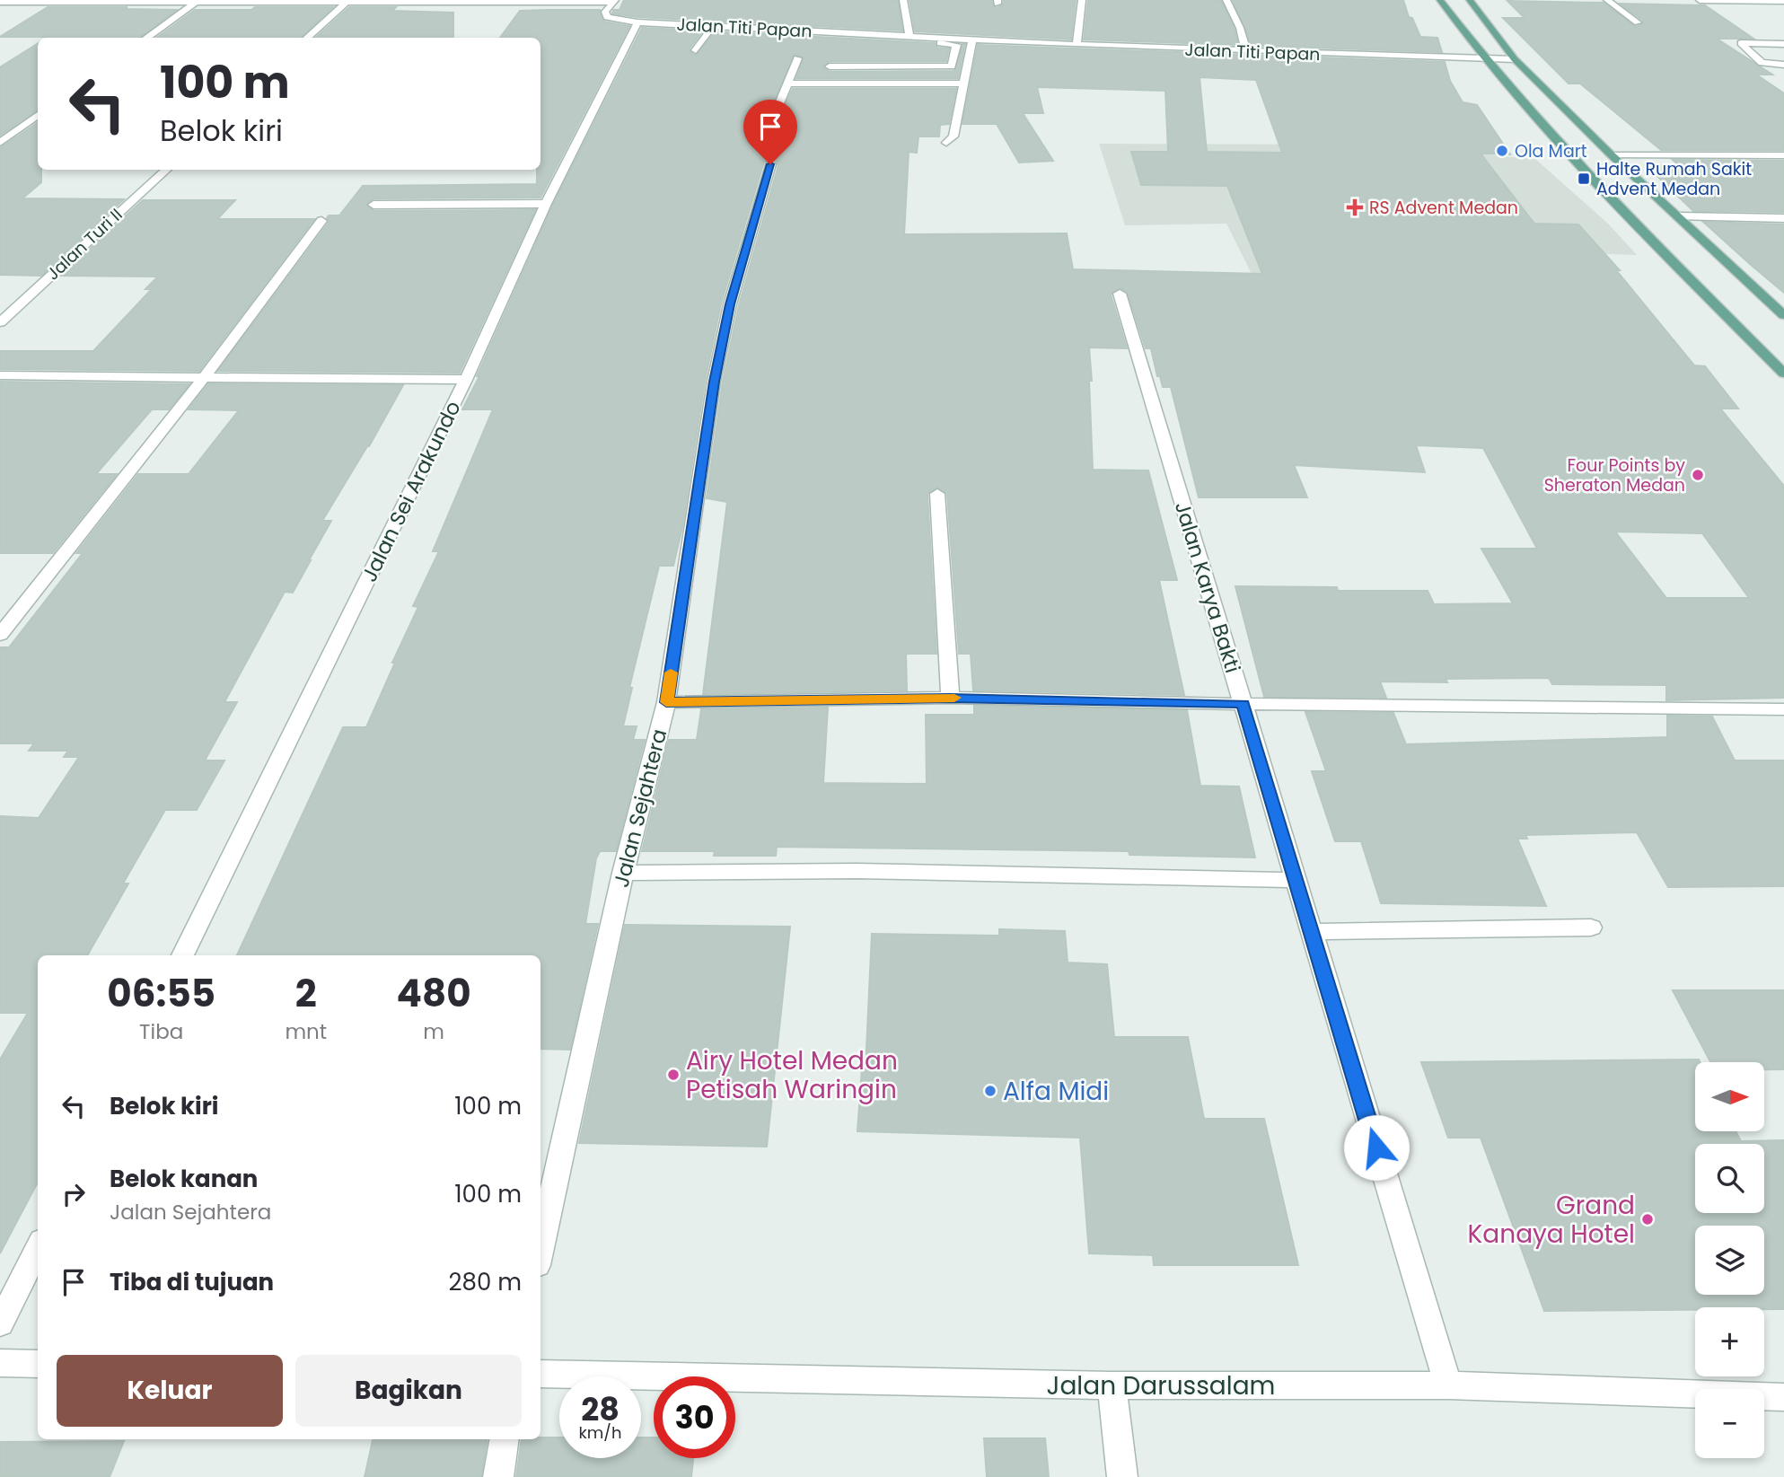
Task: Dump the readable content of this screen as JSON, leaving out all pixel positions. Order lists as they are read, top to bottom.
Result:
{
  "streets": {
    "street": [
      "Jalan Titi Papan",
      "Jalan Turi II",
      "Jalan Sei Arakundo",
      "Jalan Karya Bakti",
      "Jalan Sejahtera",
      "Jalan Darussalam"
    ]
  },
  "crossings": [
    ["Jalan Titi Papan", "Jalan Sei Arakundo"],
    ["Jalan Karya Bakti", "Jalan Darussalam"]
  ],
  "places": {
    "other": [
      "Ola Mart",
      "Four Points by Sheraton Medan",
      "Airy Hotel Medan Petisah Waringin",
      "Alfa Midi",
      "Grand Kanaya Hotel"
    ],
    "transit": ["Halte Rumah Sakit Advent Medan"],
    "health": ["RS Advent Medan"]
  },
  "north": "right",
  "page": {
    "turn": ["100 m", "Belok kiri"],
    "eta": [
      "06:55",
      "Tiba",
      "2",
      "mnt",
      "480",
      "m"
    ],
    "map_buttons": ["+", "−"],
    "list": [
      {
        "name": "Belok kiri",
        "value": "100 m"
      },
      {
        "name": "Belok kanan",
        "note": "Jalan Sejahtera",
        "value": "100 m"
      },
      {
        "name": "Tiba di tujuan",
        "value": "280 m"
      }
    ],
    "buttons": ["Keluar", "Bagikan"],
    "speed": "28 km/h",
    "limit": "30"
  }
}
